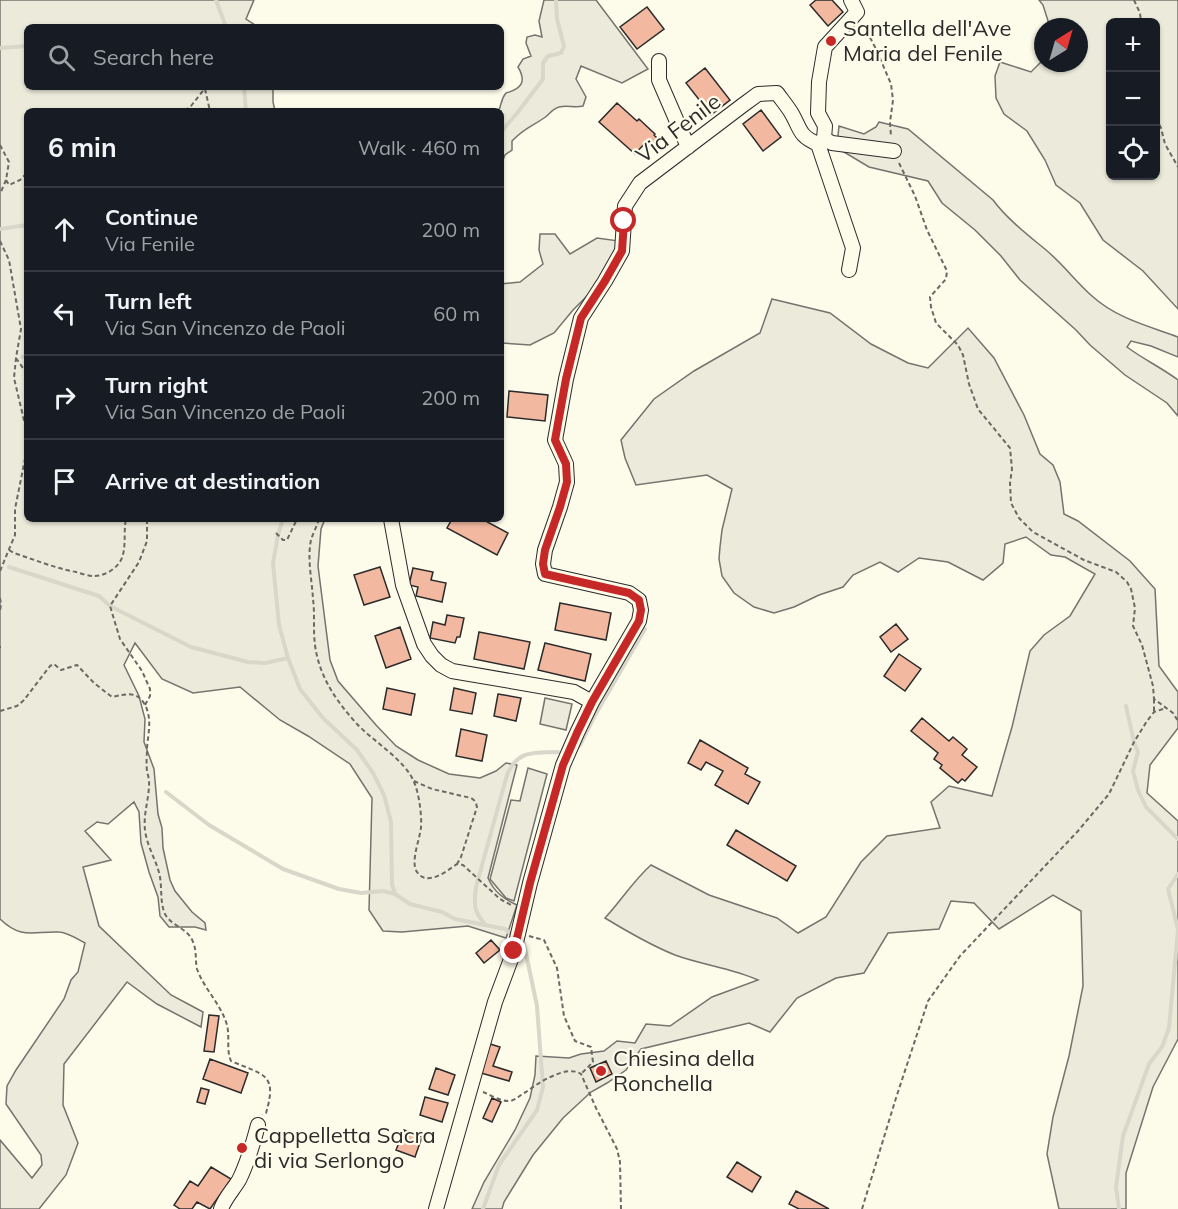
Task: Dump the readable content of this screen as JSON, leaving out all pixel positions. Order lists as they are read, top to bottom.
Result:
{
  "streets": {
    "street": ["Via Fenile"]
  },
  "places": ["Santella dell'Ave Maria del Fenile", "Chiesina della Ronchella", "Cappelletta Sacra di via Serlongo"],
  "north": "top right",
  "page": {
    "map_buttons": ["+", "−"],
    "search": "Search here",
    "heading": ["6 min", "Walk · 460 m"],
    "list": [
      ["Continue", "Via Fenile", "200 m"],
      ["Turn left", "Via San Vincenzo de Paoli", "60 m"],
      ["Turn right", "Via San Vincenzo de Paoli", "200 m"],
      "Arrive at destination"
    ]
  }
}
